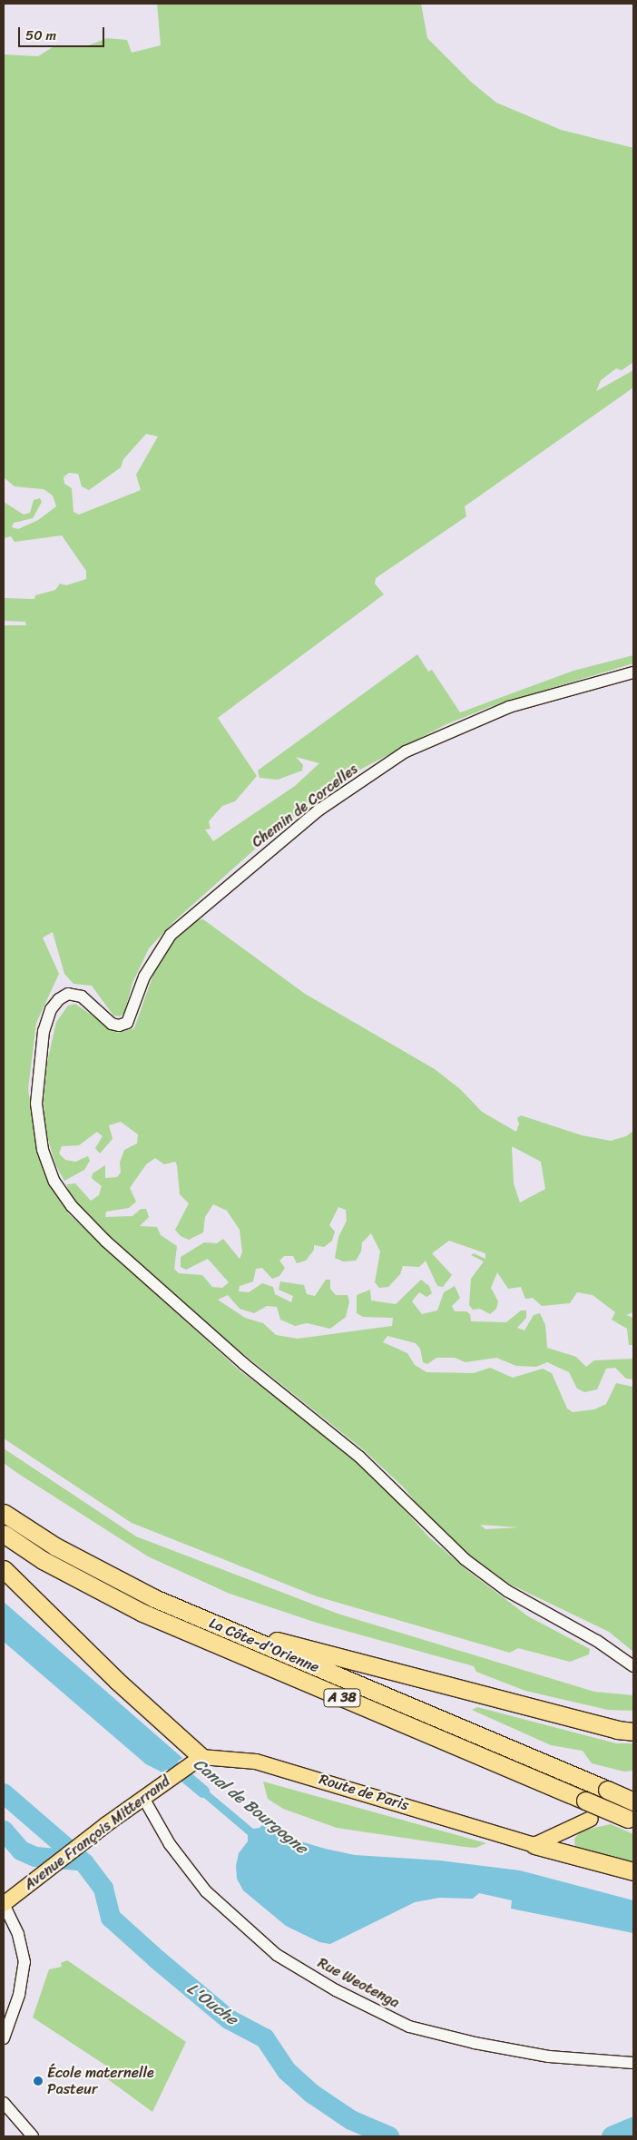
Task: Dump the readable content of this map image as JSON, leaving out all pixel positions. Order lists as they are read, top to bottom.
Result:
{
  "streets": {
    "highway": ["La Côte-d'Orienne", "A 38"],
    "main road": ["Route de Paris", "Avenue François Mitterrand"],
    "street": ["Chemin de Corcelles", "Rue Weotenga"]
  },
  "crossings": [
    ["Route de Paris", "Avenue François Mitterrand"],
    ["Avenue François Mitterrand", "Rue Weotenga"]
  ],
  "water": ["Canal de Bourgogne", "L'Ouche"],
  "places": ["École maternelle Pasteur"],
  "scale_bar": "50 m"
}
